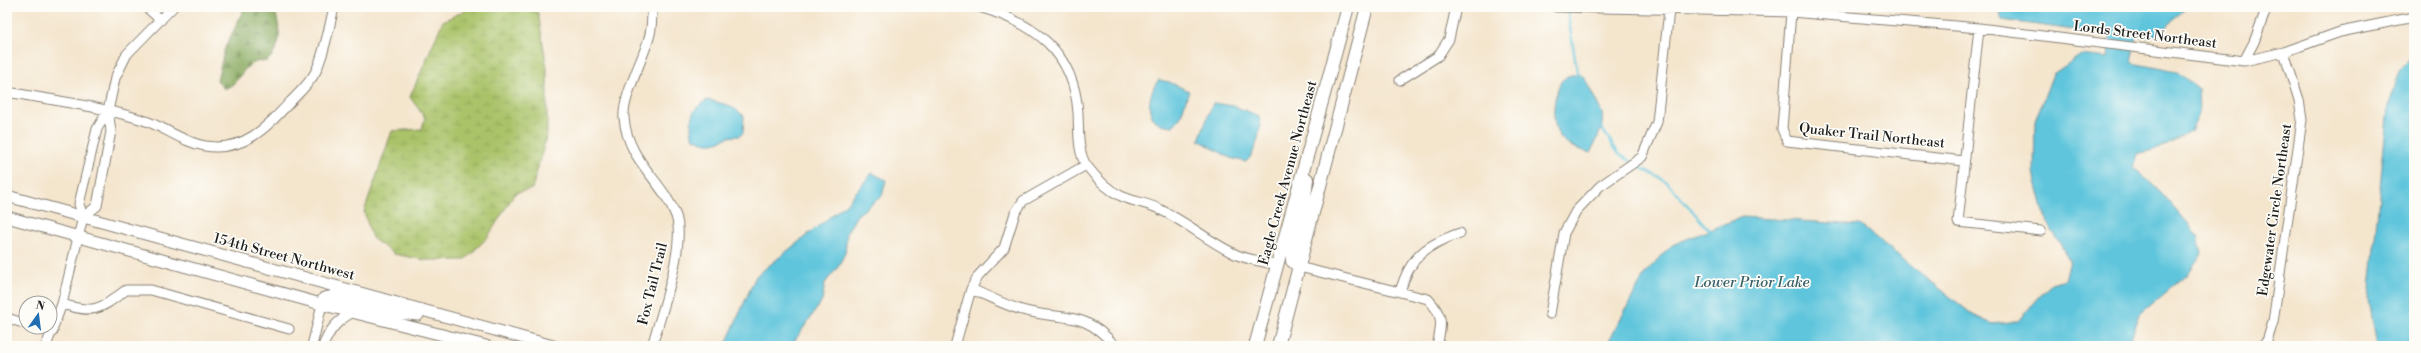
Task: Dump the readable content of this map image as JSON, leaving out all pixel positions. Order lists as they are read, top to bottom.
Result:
{
  "streets": {
    "main road": ["Eagle Creek Avenue Northeast"],
    "street": [
      "Lords Street Northeast",
      "Quaker Trail Northeast",
      "Edgewater Circle Northeast",
      "154th Street Northwest",
      "Fox Tail Trail"
    ]
  },
  "crossings": [
    ["Lords Street Northeast", "Quaker Trail Northeast"],
    ["Lords Street Northeast", "Edgewater Circle Northeast"]
  ],
  "water": ["Lower Prior Lake"],
  "north": "top"
}
